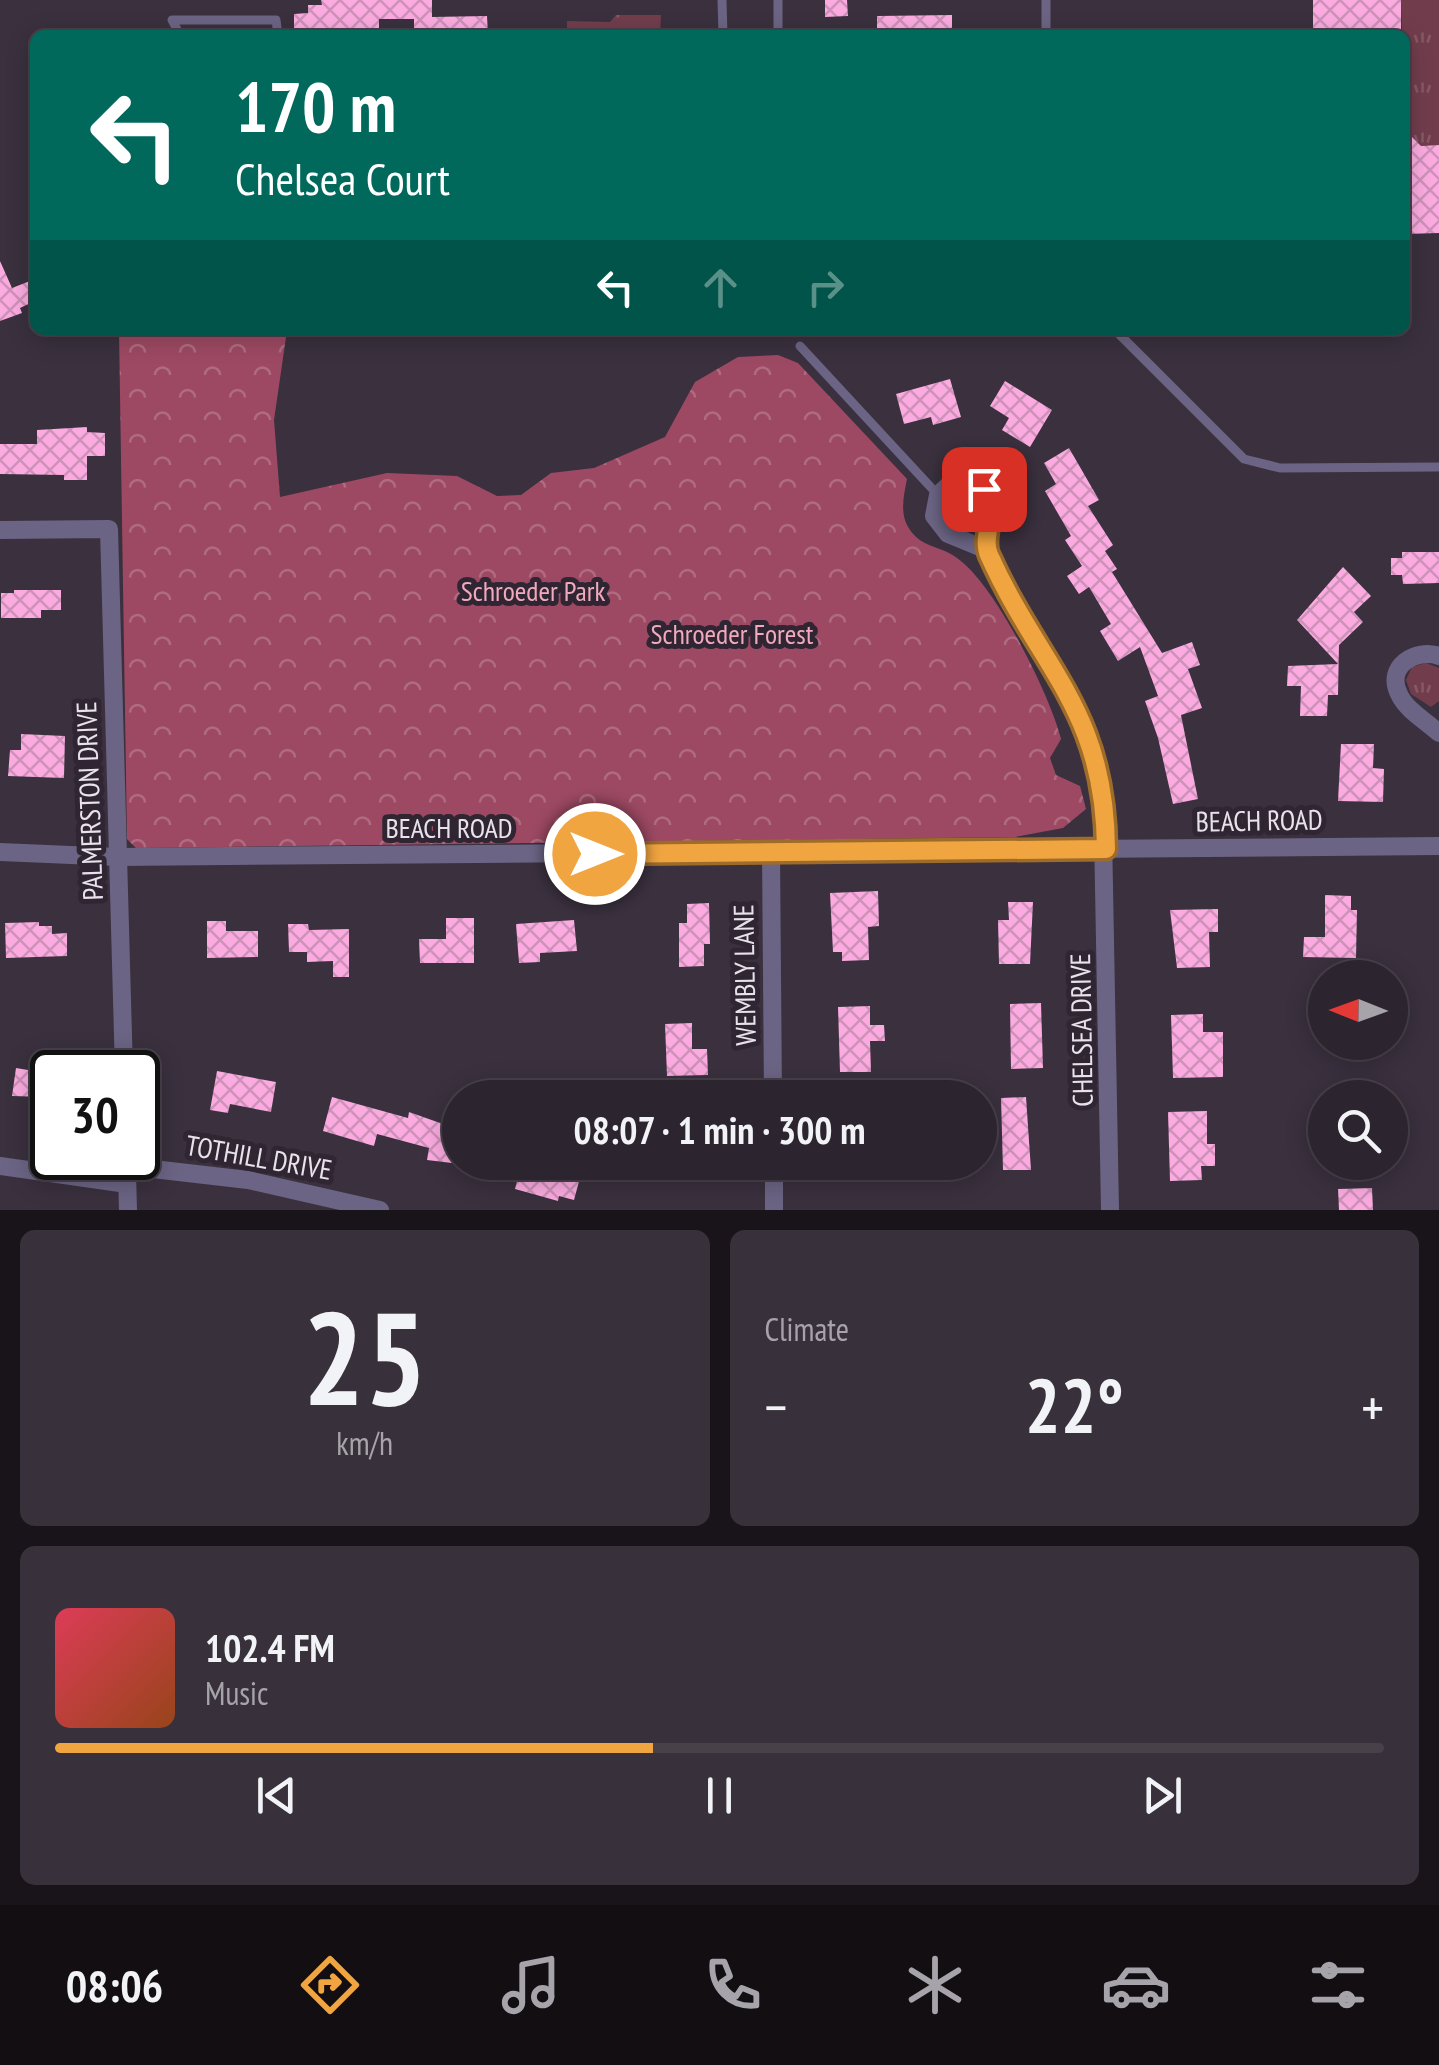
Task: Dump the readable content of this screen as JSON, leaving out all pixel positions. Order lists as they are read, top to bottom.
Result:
{
  "streets": {
    "street": [
      "PALMERSTON DRIVE",
      "BEACH ROAD",
      "WEMBLY LANE",
      "CHELSEA DRIVE",
      "TOTHILL DRIVE"
    ]
  },
  "crossings": [
    ["PALMERSTON DRIVE", "BEACH ROAD"],
    ["BEACH ROAD", "WEMBLY LANE"],
    ["BEACH ROAD", "CHELSEA DRIVE"]
  ],
  "parks": ["Schroeder Park", "Schroeder Forest"],
  "north": "left",
  "page": {
    "turn": ["170 m", "Chelsea Court"],
    "limit": "30",
    "trip": "08:07 · 1 min · 300 m",
    "tile": [
      ["25", "km/h"],
      "Climate"
    ],
    "heat": ["−", "22°", "+"],
    "song": ["102.4 FM", "Music"],
    "tabs": "08:06"
  }
}
